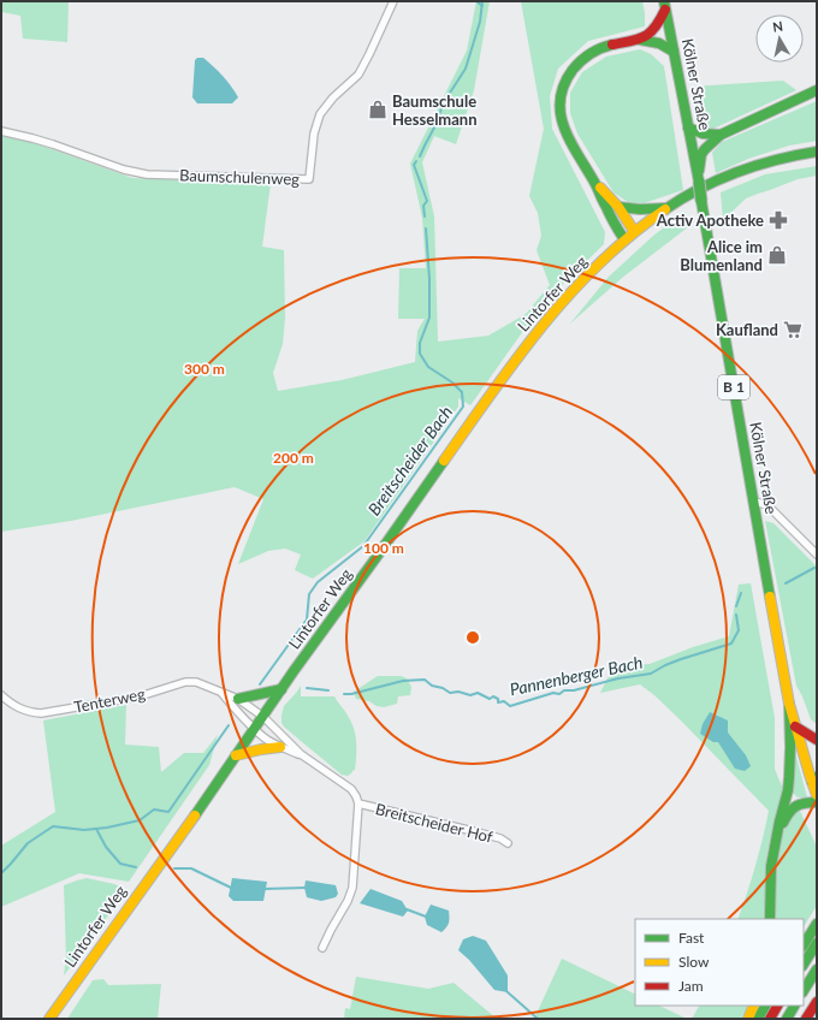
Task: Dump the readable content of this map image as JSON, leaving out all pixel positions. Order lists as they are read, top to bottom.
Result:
{
  "streets": {
    "main road": ["Kölner Straße", "Lintorfer Weg", "B 1"],
    "street": ["Baumschulenweg", "Tenterweg", "Breitscheider Hof"]
  },
  "crossings": [
    ["Lintorfer Weg", "Tenterweg"],
    ["Lintorfer Weg", "Breitscheider Hof"],
    ["Tenterweg", "Breitscheider Hof"]
  ],
  "water": ["Breitscheider Bach", "Pannenberger Bach"],
  "places": {
    "shop": ["Baumschule Hesselmann", "Alice im Blumenland"],
    "pharmacy": ["Activ Apotheke"],
    "supermarket": ["Kaufland"]
  },
  "legend": ["Fast", "Slow", "Jam"],
  "north": "top",
  "rings": ["300 m", "200 m", "100 m"]
}
